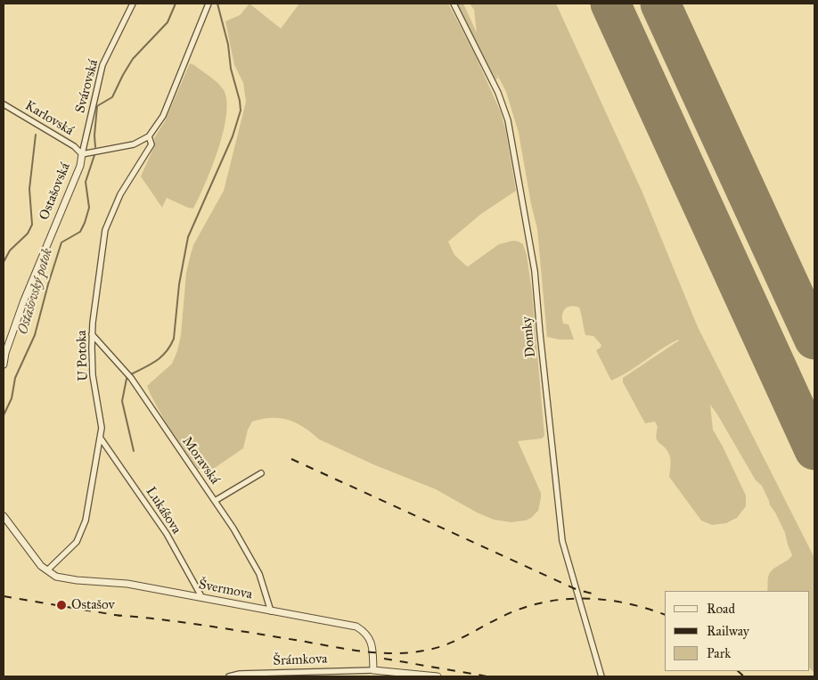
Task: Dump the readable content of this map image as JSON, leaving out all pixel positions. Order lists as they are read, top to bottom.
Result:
{
  "streets": {
    "street": [
      "Svárovská",
      "Karlovská",
      "Ostašovská",
      "Domky",
      "U Potoka",
      "Moravská",
      "Lukášova",
      "Švermova",
      "Šrámkova"
    ]
  },
  "crossings": [
    ["Svárovská", "Karlovská"],
    ["Svárovská", "Ostašovská"],
    ["Karlovská", "Ostašovská"],
    ["Ostašovská", "U Potoka"],
    ["U Potoka", "Moravská"],
    ["U Potoka", "Lukášova"],
    ["U Potoka", "Švermova"],
    ["Moravská", "Švermova"],
    ["Lukášova", "Švermova"],
    ["Švermova", "Šrámkova"]
  ],
  "water": ["Ostašovský potok"],
  "places": ["Ostašov"],
  "legend": ["Road", "Railway", "Park"]
}
